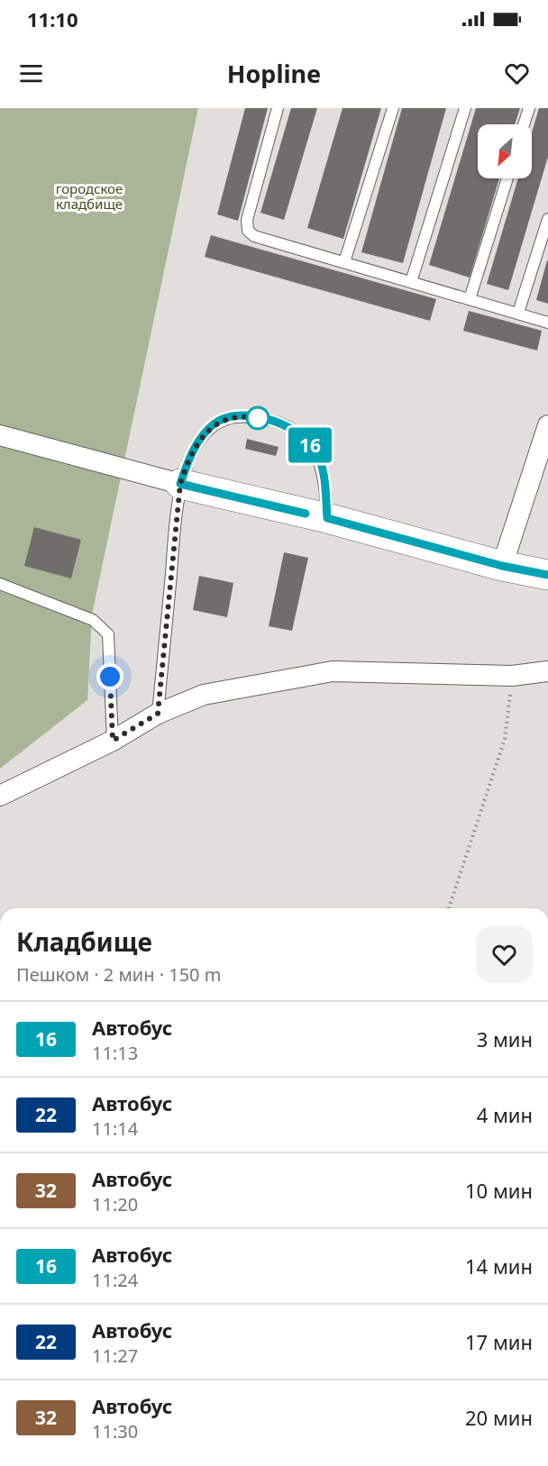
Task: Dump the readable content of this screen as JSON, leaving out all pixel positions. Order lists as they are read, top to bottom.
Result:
{
  "parks": ["городское кладбище"],
  "lines": ["bus line 16"],
  "north": "bottom left",
  "page": {
    "status": "11:10",
    "header": "Hopline",
    "on_map": "16",
    "heading": ["Кладбище", "Пешком · 2 мин · 150 m"],
    "list": [
      {
        "mark": "16",
        "name": "Автобус",
        "note": "11:13",
        "value": "3 мин"
      },
      {
        "mark": "22",
        "name": "Автобус",
        "note": "11:14",
        "value": "4 мин"
      },
      {
        "mark": "32",
        "name": "Автобус",
        "note": "11:20",
        "value": "10 мин"
      },
      {
        "mark": "16",
        "name": "Автобус",
        "note": "11:24",
        "value": "14 мин"
      },
      {
        "mark": "22",
        "name": "Автобус",
        "note": "11:27",
        "value": "17 мин"
      },
      {
        "mark": "32",
        "name": "Автобус",
        "note": "11:30",
        "value": "20 мин"
      }
    ]
  }
}
